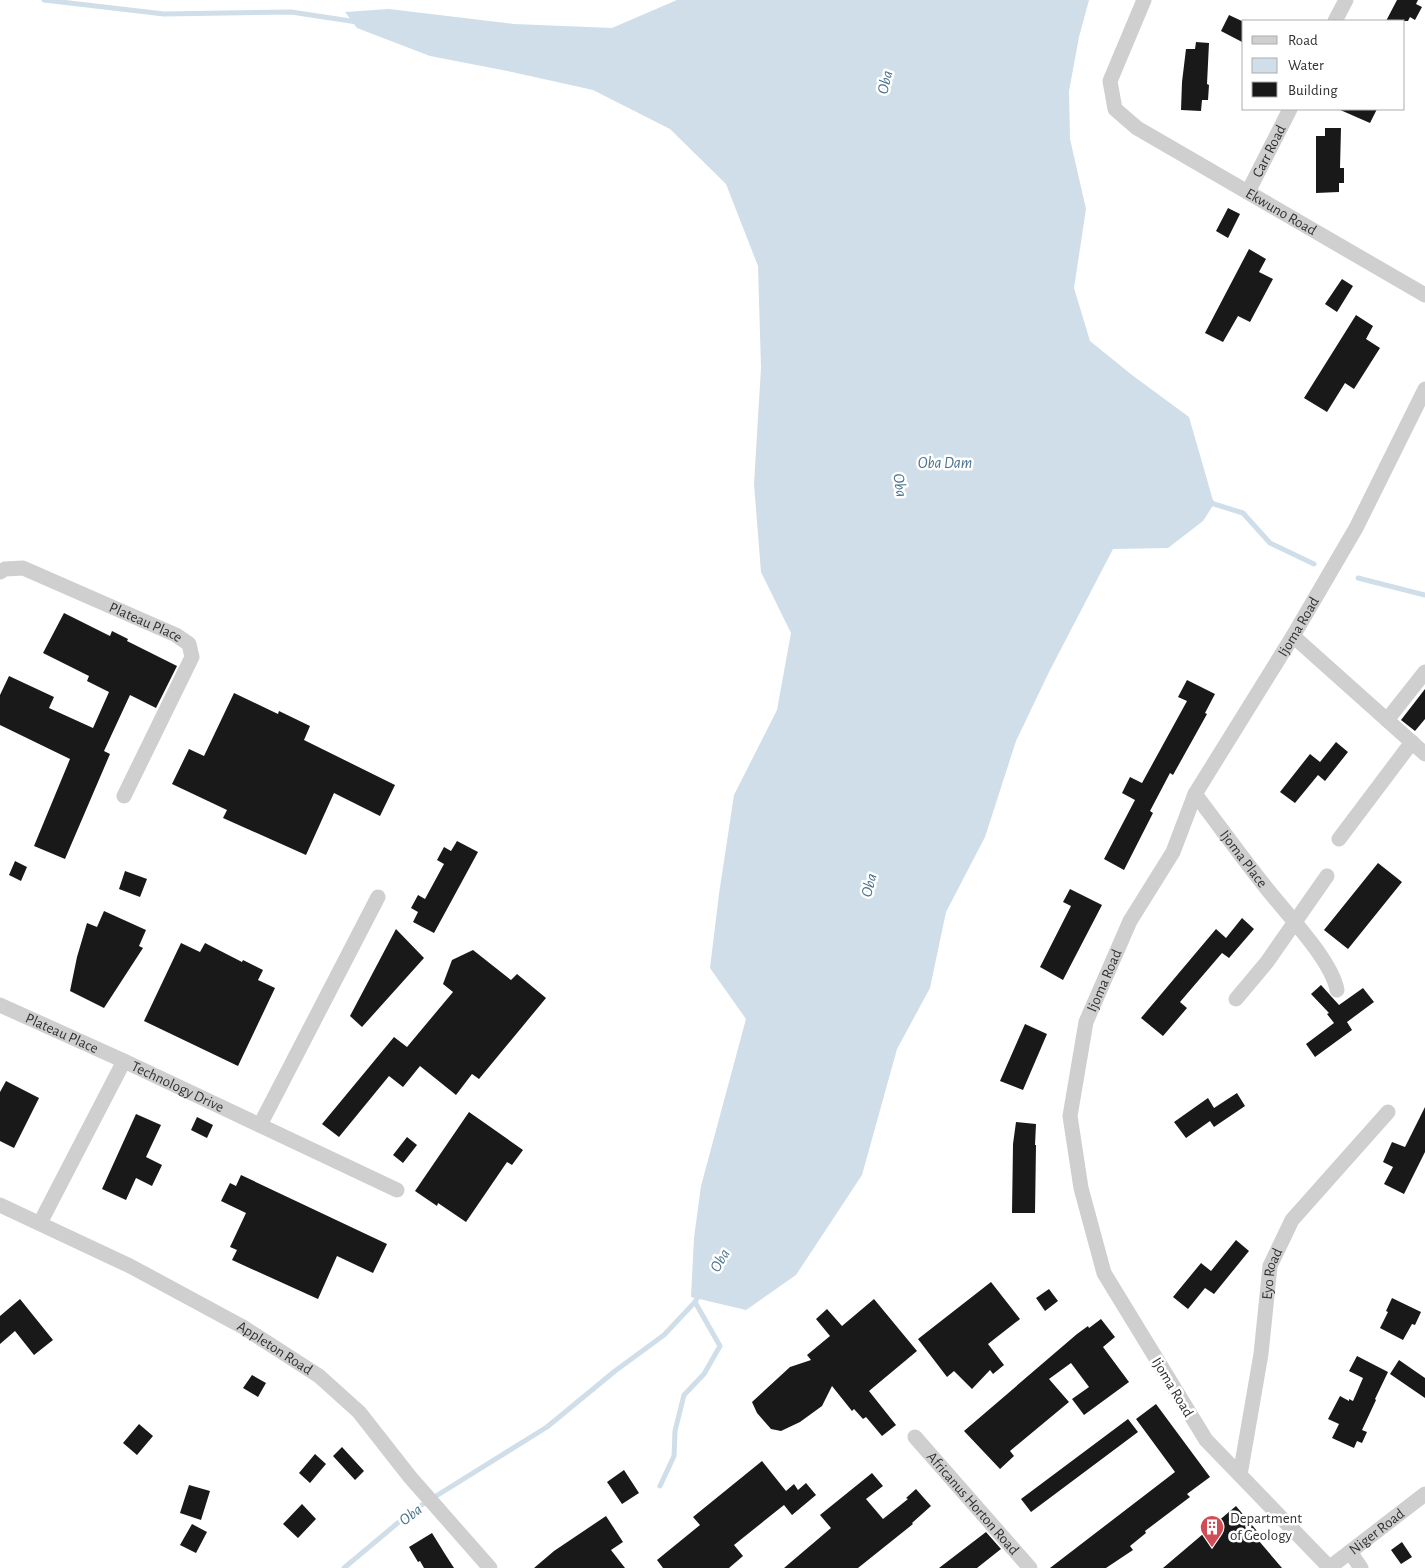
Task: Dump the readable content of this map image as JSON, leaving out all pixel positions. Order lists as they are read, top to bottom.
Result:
{
  "streets": {
    "street": [
      "Carr Road",
      "Ekwuno Road",
      "Plateau Place",
      "Ijoma Road",
      "Ijoma Place",
      "Technology Drive",
      "Eyo Road",
      "Appleton Road",
      "Africanus Horton Road",
      "Niger Road"
    ]
  },
  "crossings": [
    ["Carr Road", "Ekwuno Road"],
    ["Plateau Place", "Technology Drive"],
    ["Ijoma Road", "Ijoma Place"],
    ["Ijoma Road", "Eyo Road"],
    ["Ijoma Road", "Niger Road"],
    ["Technology Drive", "Appleton Road"]
  ],
  "water": ["Oba", "Oba Dam"],
  "places": {
    "building": ["Department of Geology"]
  },
  "legend": ["Road", "Water", "Building"]
}
